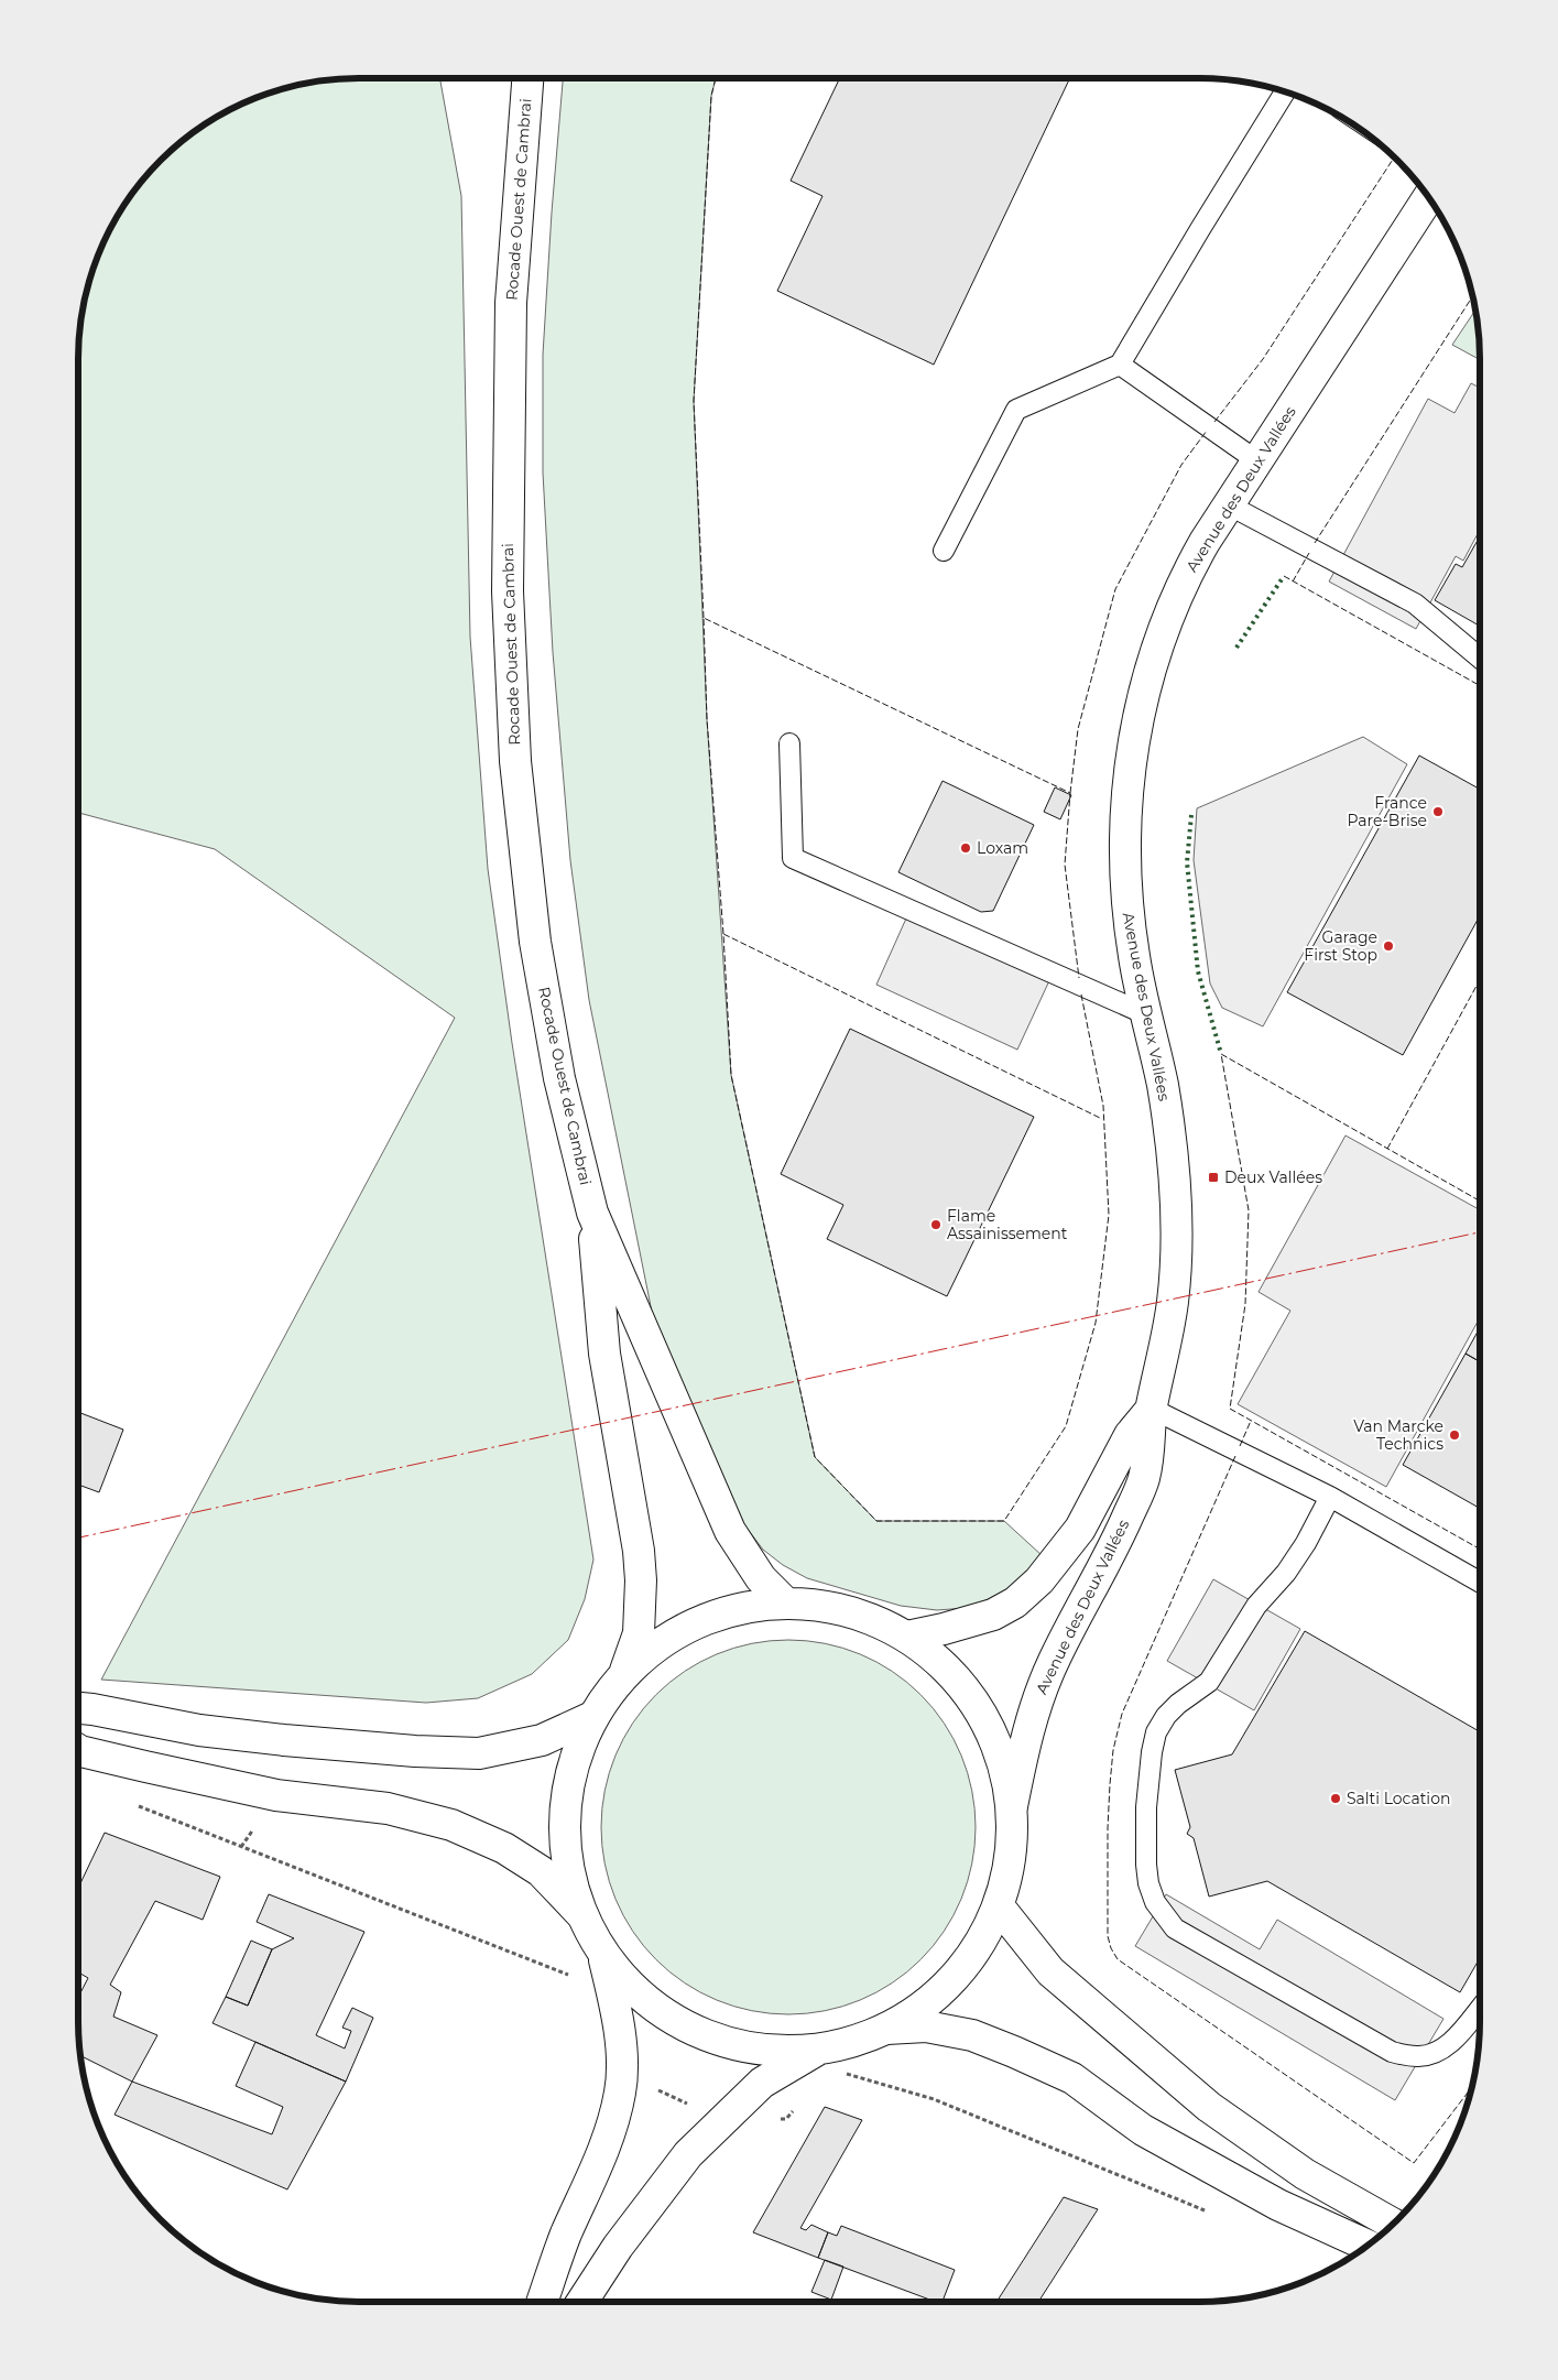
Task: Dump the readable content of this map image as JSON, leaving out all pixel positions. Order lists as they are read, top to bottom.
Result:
{
  "streets": {
    "main road": ["Rocade Ouest de Cambrai", "Avenue des Deux Vallées"]
  },
  "places": {
    "other": [
      "France Pare-Brise",
      "Loxam",
      "Garage First Stop",
      "Flame Assainissement",
      "Van Marcke Technics",
      "Salti Location"
    ],
    "transit": ["Deux Vallées"]
  }
}
